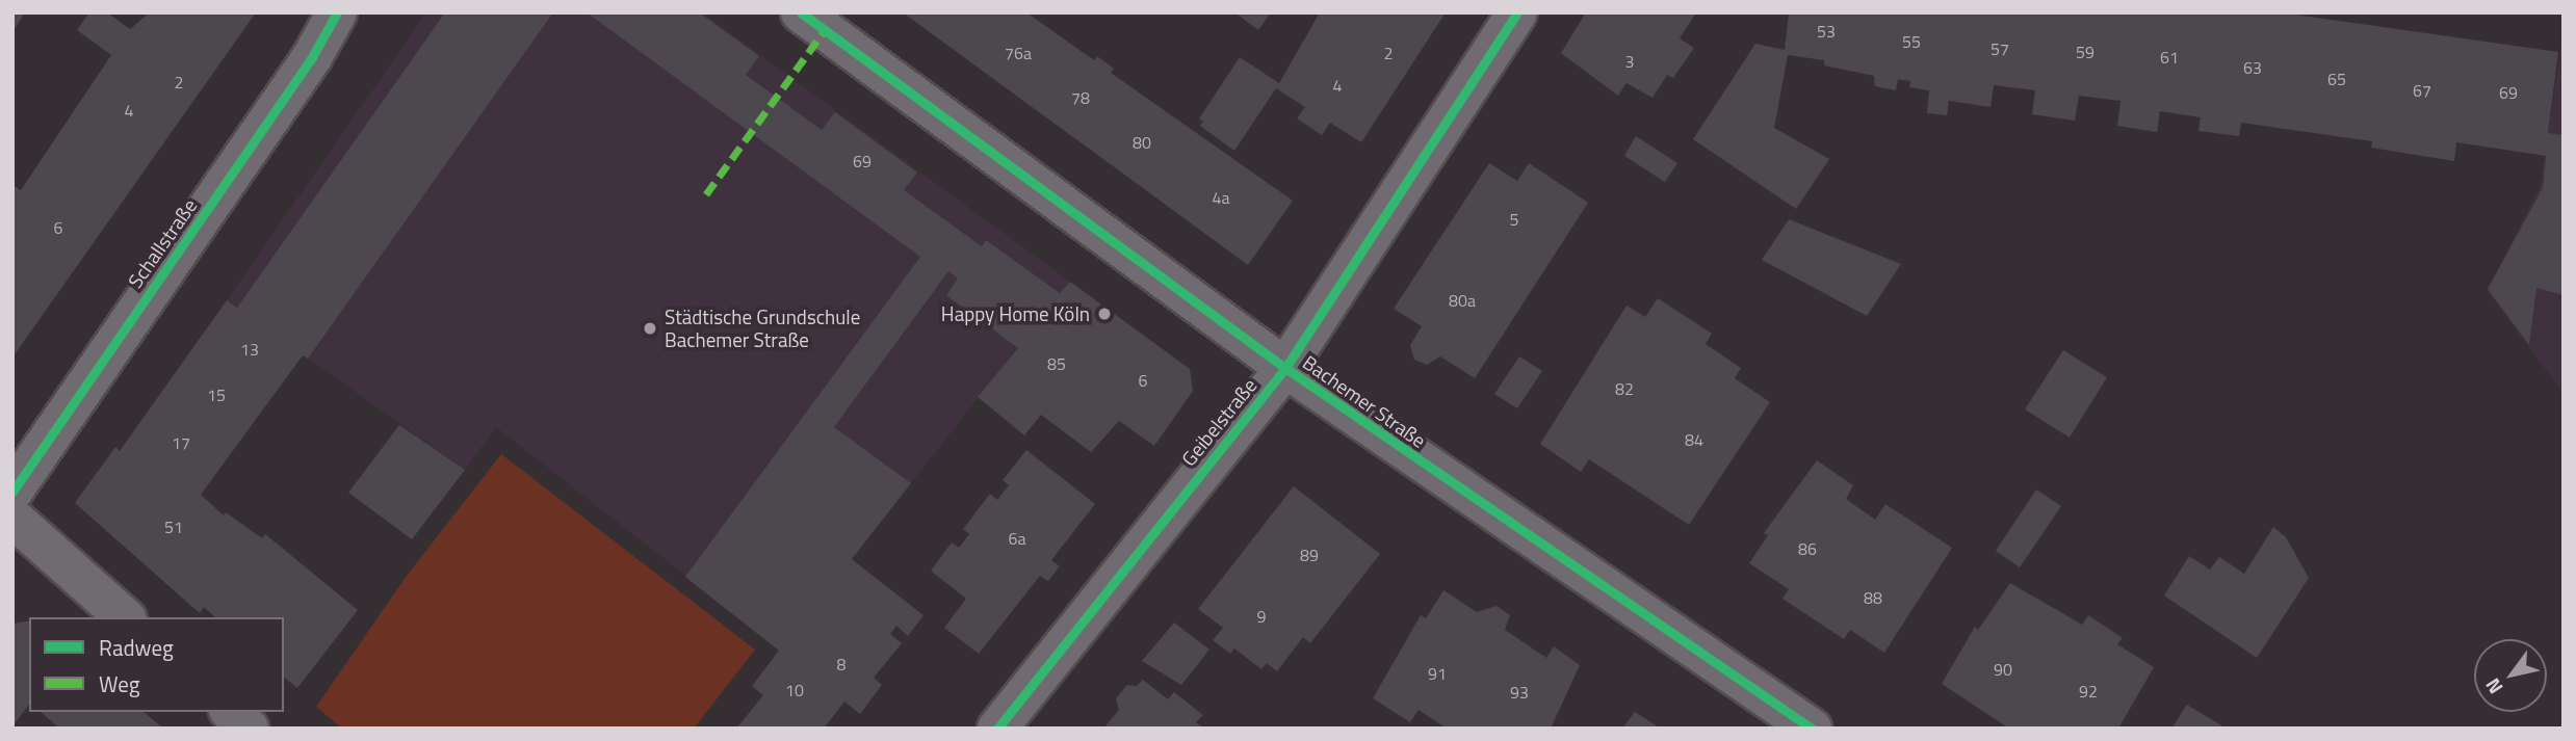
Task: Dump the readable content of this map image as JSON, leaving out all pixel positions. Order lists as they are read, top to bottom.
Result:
{
  "streets": {
    "street": ["Schallstraße", "Bachemer Straße", "Geibelstraße"]
  },
  "crossings": [
    ["Bachemer Straße", "Geibelstraße"]
  ],
  "places": ["Happy Home Köln", "Städtische Grundschule Bachemer Straße"],
  "house_numbers": [
    "53",
    "55",
    "57",
    "59",
    "76a",
    "2",
    "61",
    "3",
    "63",
    "65",
    "2",
    "4",
    "67",
    "69",
    "78",
    "4",
    "80",
    "69",
    "4a",
    "5",
    "6",
    "80a",
    "13",
    "85",
    "6",
    "82",
    "15",
    "84",
    "17",
    "51",
    "6a",
    "86",
    "89",
    "88",
    "9",
    "8",
    "90",
    "91",
    "10",
    "92",
    "93"
  ],
  "legend": ["Radweg", "Weg"],
  "north": "bottom left"
}
